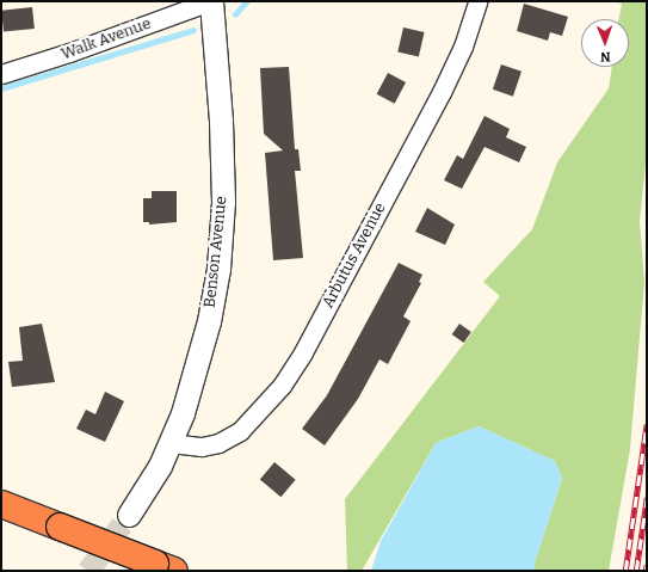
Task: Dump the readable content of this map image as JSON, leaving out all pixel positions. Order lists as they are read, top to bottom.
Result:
{
  "streets": {
    "street": ["Walk Avenue", "Benson Avenue", "Arbutus Avenue"]
  },
  "crossings": [
    ["Walk Avenue", "Benson Avenue"],
    ["Benson Avenue", "Arbutus Avenue"]
  ],
  "north": "bottom"
}
